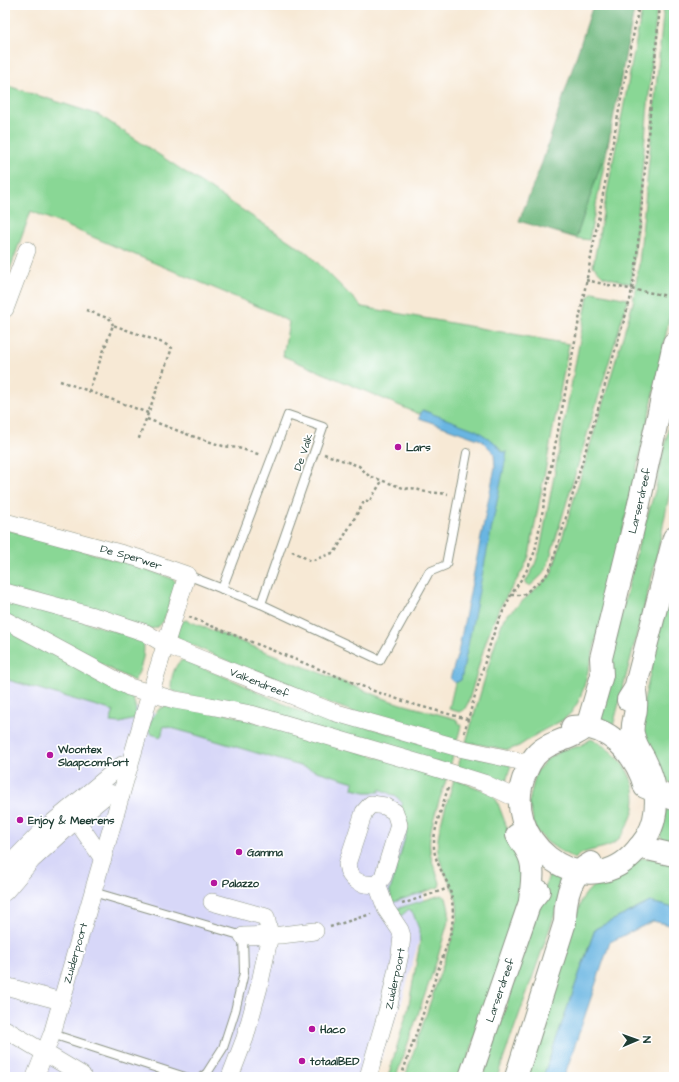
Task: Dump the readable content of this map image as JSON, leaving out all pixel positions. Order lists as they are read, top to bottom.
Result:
{
  "streets": {
    "main road": ["Larserdreef"],
    "street": ["De Sperwer", "Valkendreef", "Zuiderpoort"],
    "lane": ["De Valk"]
  },
  "crossings": [
    ["Valkendreef", "Zuiderpoort"]
  ],
  "places": [
    "Lars",
    "Woontex Slaapcomfort",
    "Enjoy & Meerens",
    "Gamma",
    "Palazzo",
    "Haco",
    "totaalBED"
  ],
  "north": "right"
}
